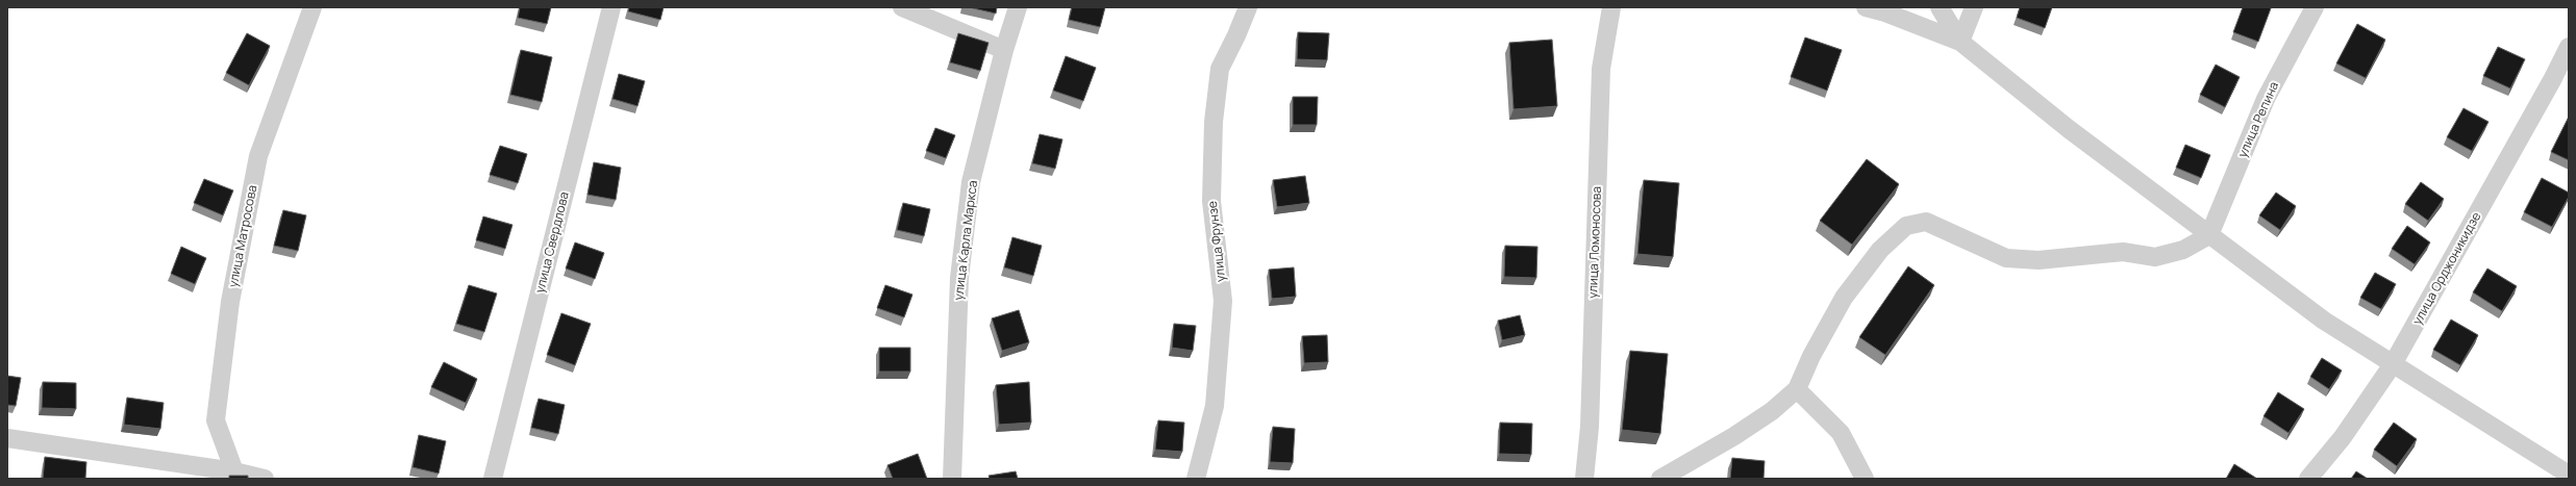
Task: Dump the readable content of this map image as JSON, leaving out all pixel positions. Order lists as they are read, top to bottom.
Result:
{
  "streets": {
    "street": [
      "улица Репина",
      "улица Матросова",
      "улица Карла Маркса",
      "улица Фрунзе",
      "улица Свердлова",
      "улица Ломоносова",
      "улица Орджоникидзе"
    ]
  }
}
